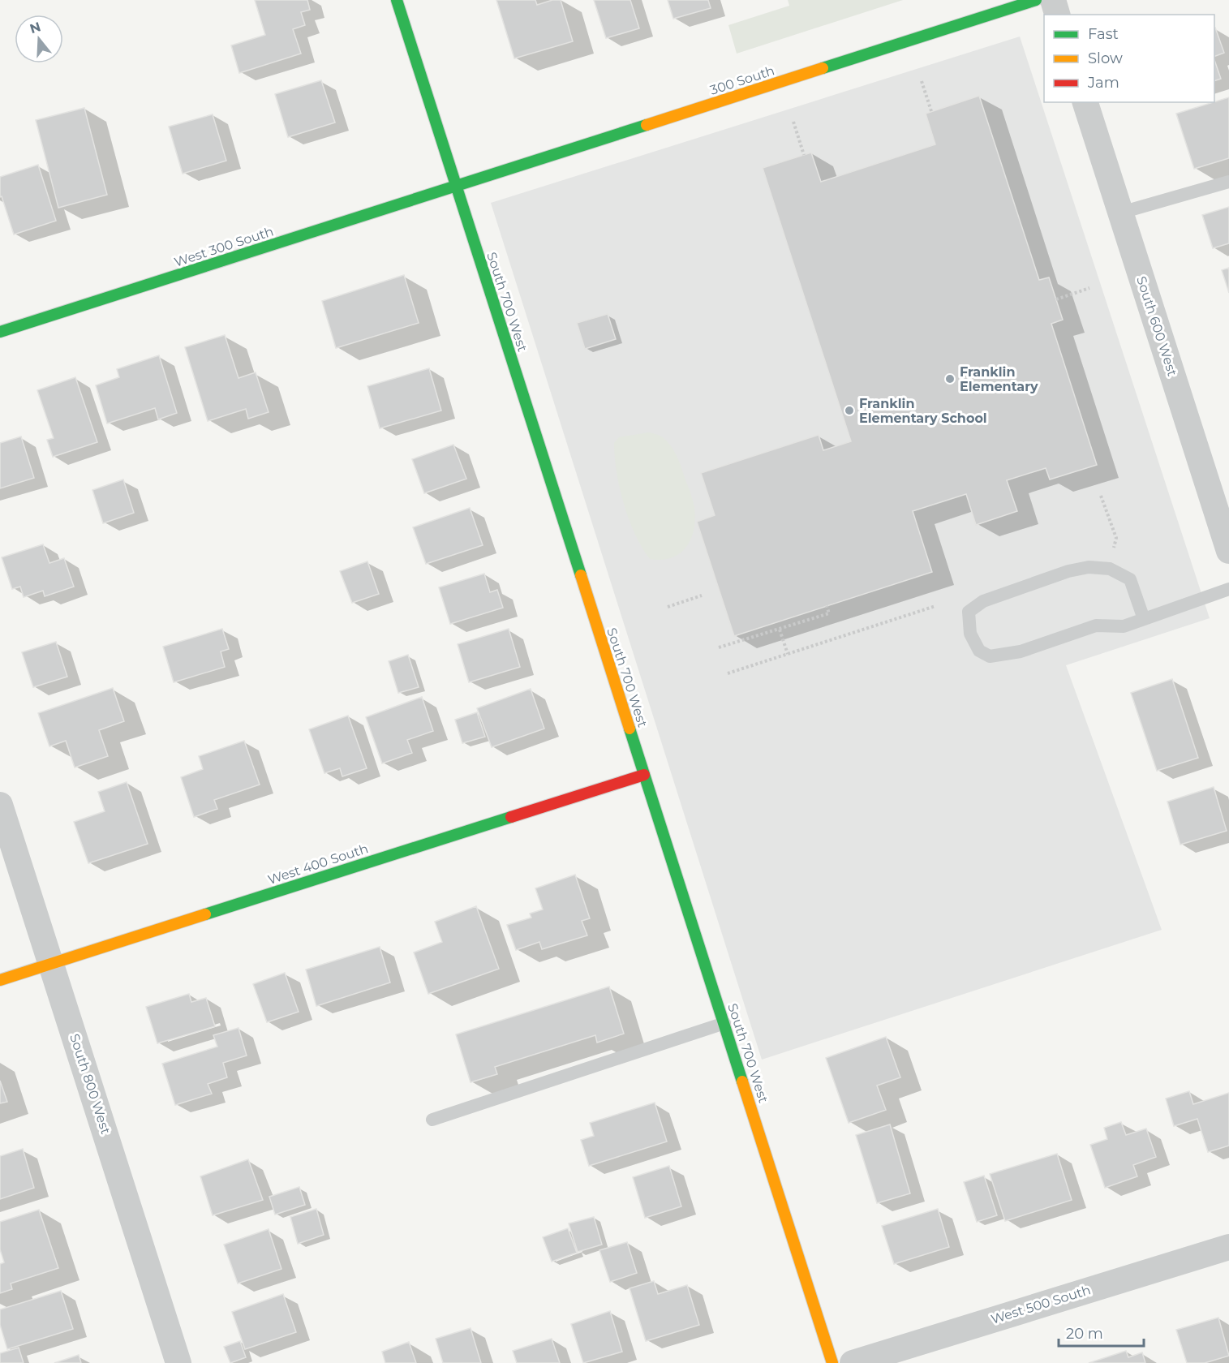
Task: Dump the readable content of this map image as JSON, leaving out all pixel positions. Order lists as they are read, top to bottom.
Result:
{
  "streets": {
    "street": [
      "300 South",
      "West 300 South",
      "South 700 West",
      "South 600 West",
      "West 400 South",
      "South 800 West",
      "West 500 South"
    ]
  },
  "crossings": [
    ["300 South", "West 300 South"],
    ["300 South", "South 700 West"],
    ["West 300 South", "South 700 West"],
    ["South 700 West", "West 400 South"],
    ["West 400 South", "South 800 West"]
  ],
  "places": ["Franklin Elementary", "Franklin Elementary School"],
  "legend": ["Fast", "Slow", "Jam"],
  "scale_bar": "20 m",
  "north": "top"
}
